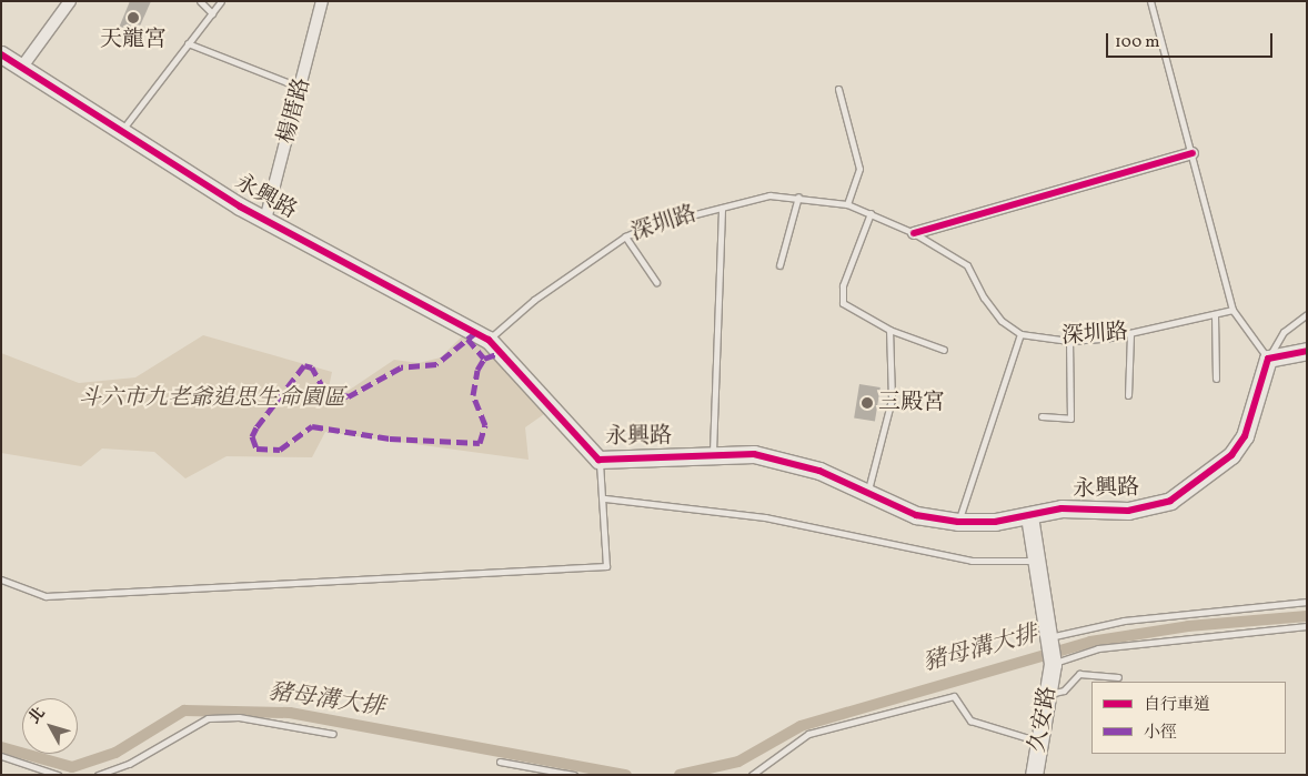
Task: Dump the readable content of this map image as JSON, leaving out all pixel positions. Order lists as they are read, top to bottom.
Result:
{
  "streets": {
    "street": ["楊厝路", "永興路", "久安路"],
    "lane": ["深圳路"]
  },
  "crossings": [
    ["楊厝路", "永興路"],
    ["永興路", "深圳路"],
    ["永興路", "久安路"]
  ],
  "water": ["豬母溝大排"],
  "parks": ["斗六市九老爺追思生命園區"],
  "places": ["天龍宮", "三殿宮"],
  "legend": ["自行車道", "小徑"],
  "scale_bar": "100 m",
  "north": "top left"
}
